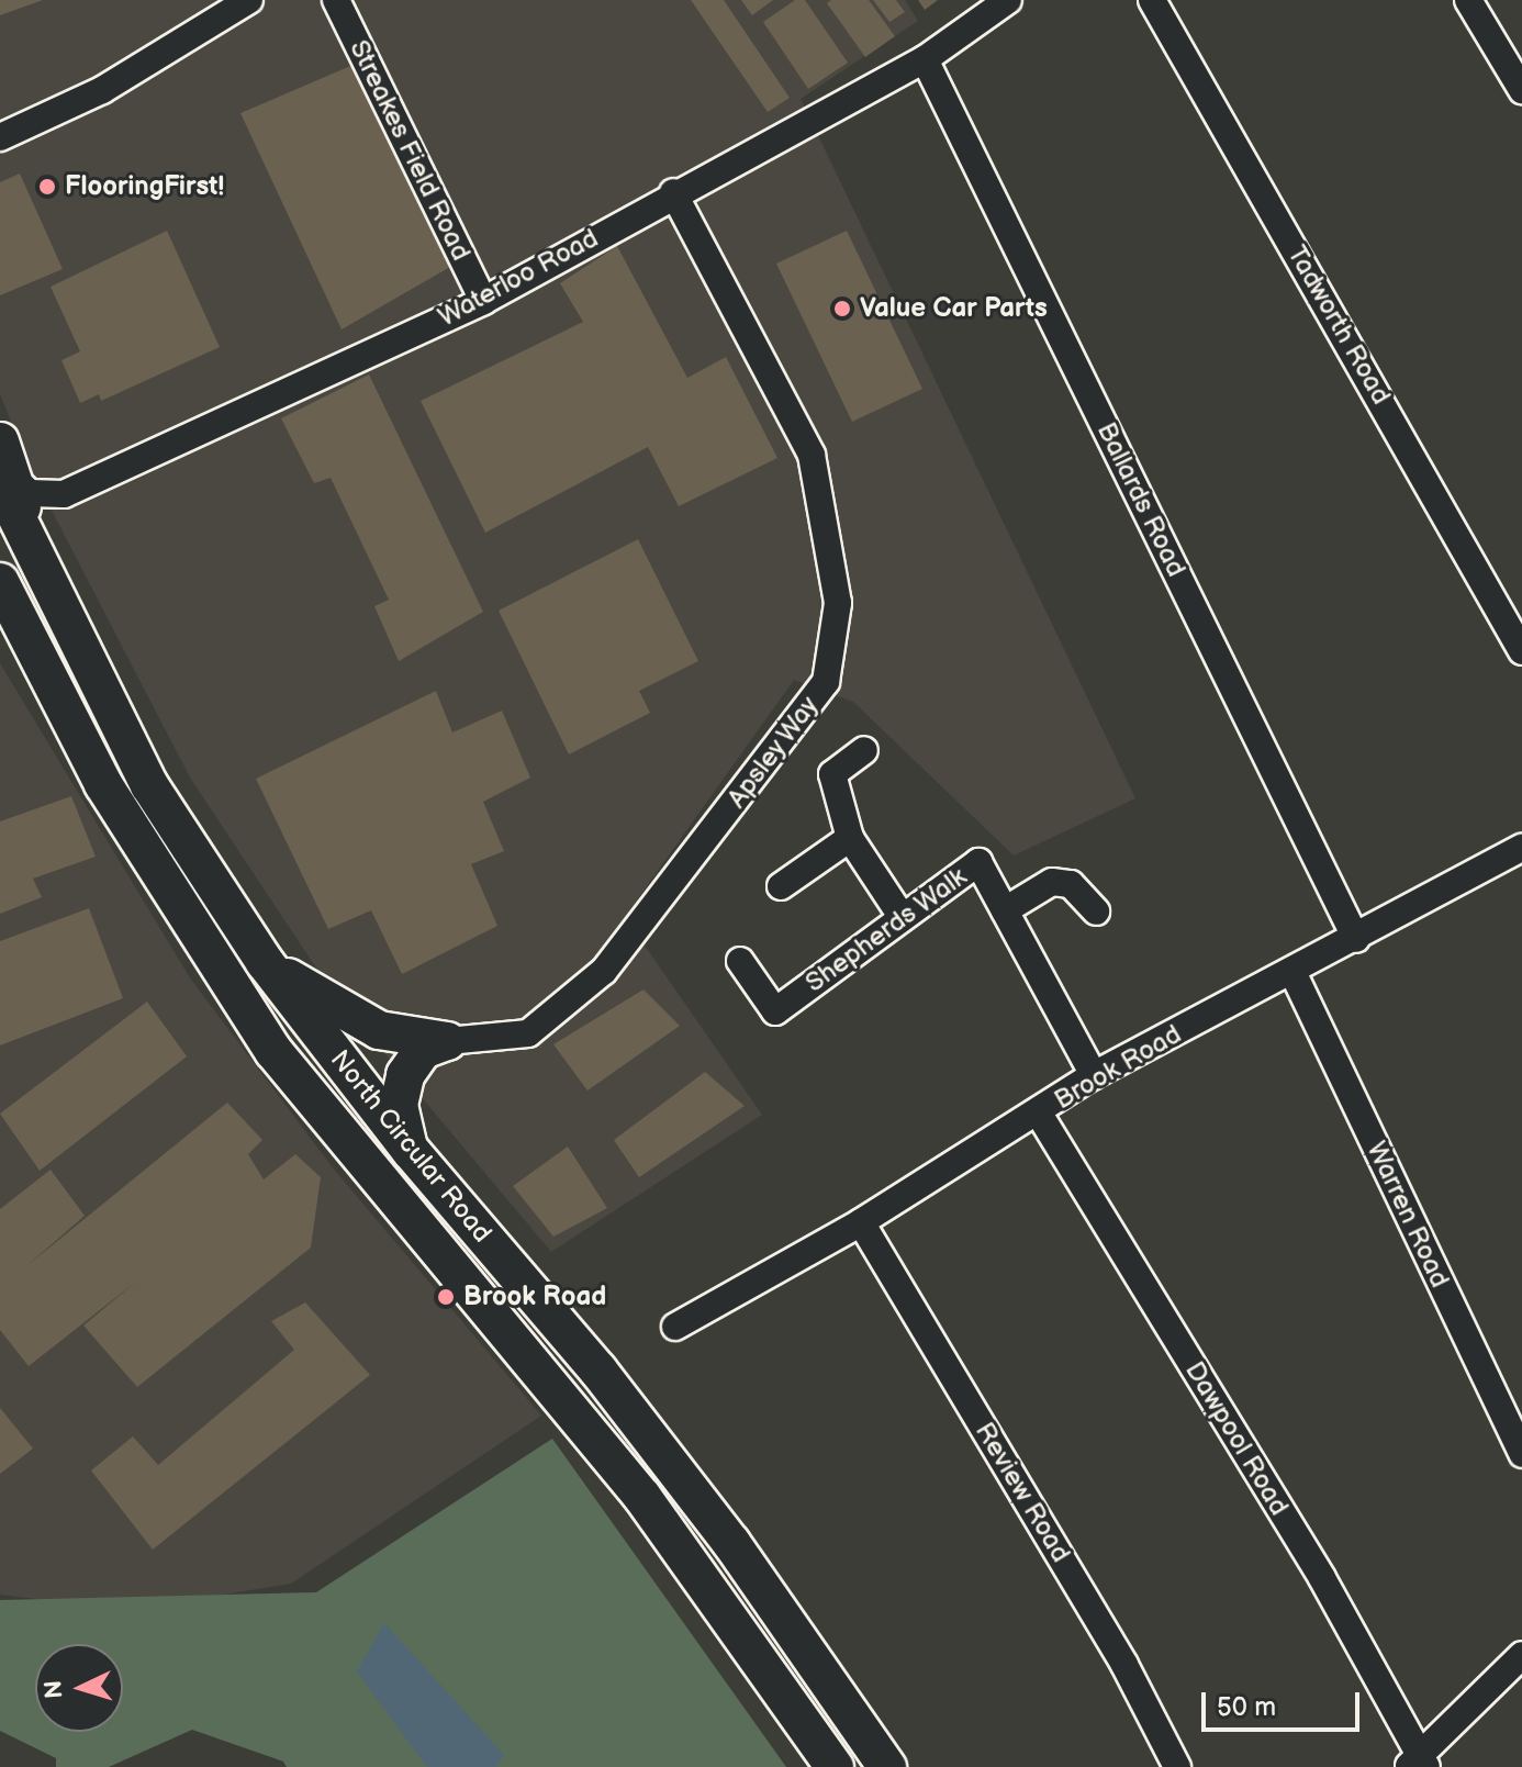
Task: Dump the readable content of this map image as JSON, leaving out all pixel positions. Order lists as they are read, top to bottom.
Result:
{
  "streets": {
    "highway": ["North Circular Road"],
    "street": [
      "Streakes Field Road",
      "Waterloo Road",
      "Tadworth Road",
      "Ballards Road",
      "Apsley Way",
      "Shepherds Walk",
      "Brook Road",
      "Warren Road",
      "Dawpool Road",
      "Review Road"
    ]
  },
  "crossings": [
    ["Streakes Field Road", "Waterloo Road"],
    ["Waterloo Road", "Ballards Road"],
    ["Waterloo Road", "Apsley Way"],
    ["Waterloo Road", "North Circular Road"],
    ["Ballards Road", "Brook Road"],
    ["Shepherds Walk", "Brook Road"],
    ["Brook Road", "Warren Road"],
    ["Brook Road", "Dawpool Road"],
    ["Brook Road", "Review Road"]
  ],
  "places": ["FlooringFirst!", "Value Car Parts", "Brook Road"],
  "scale_bar": "50 m",
  "north": "left"
}
